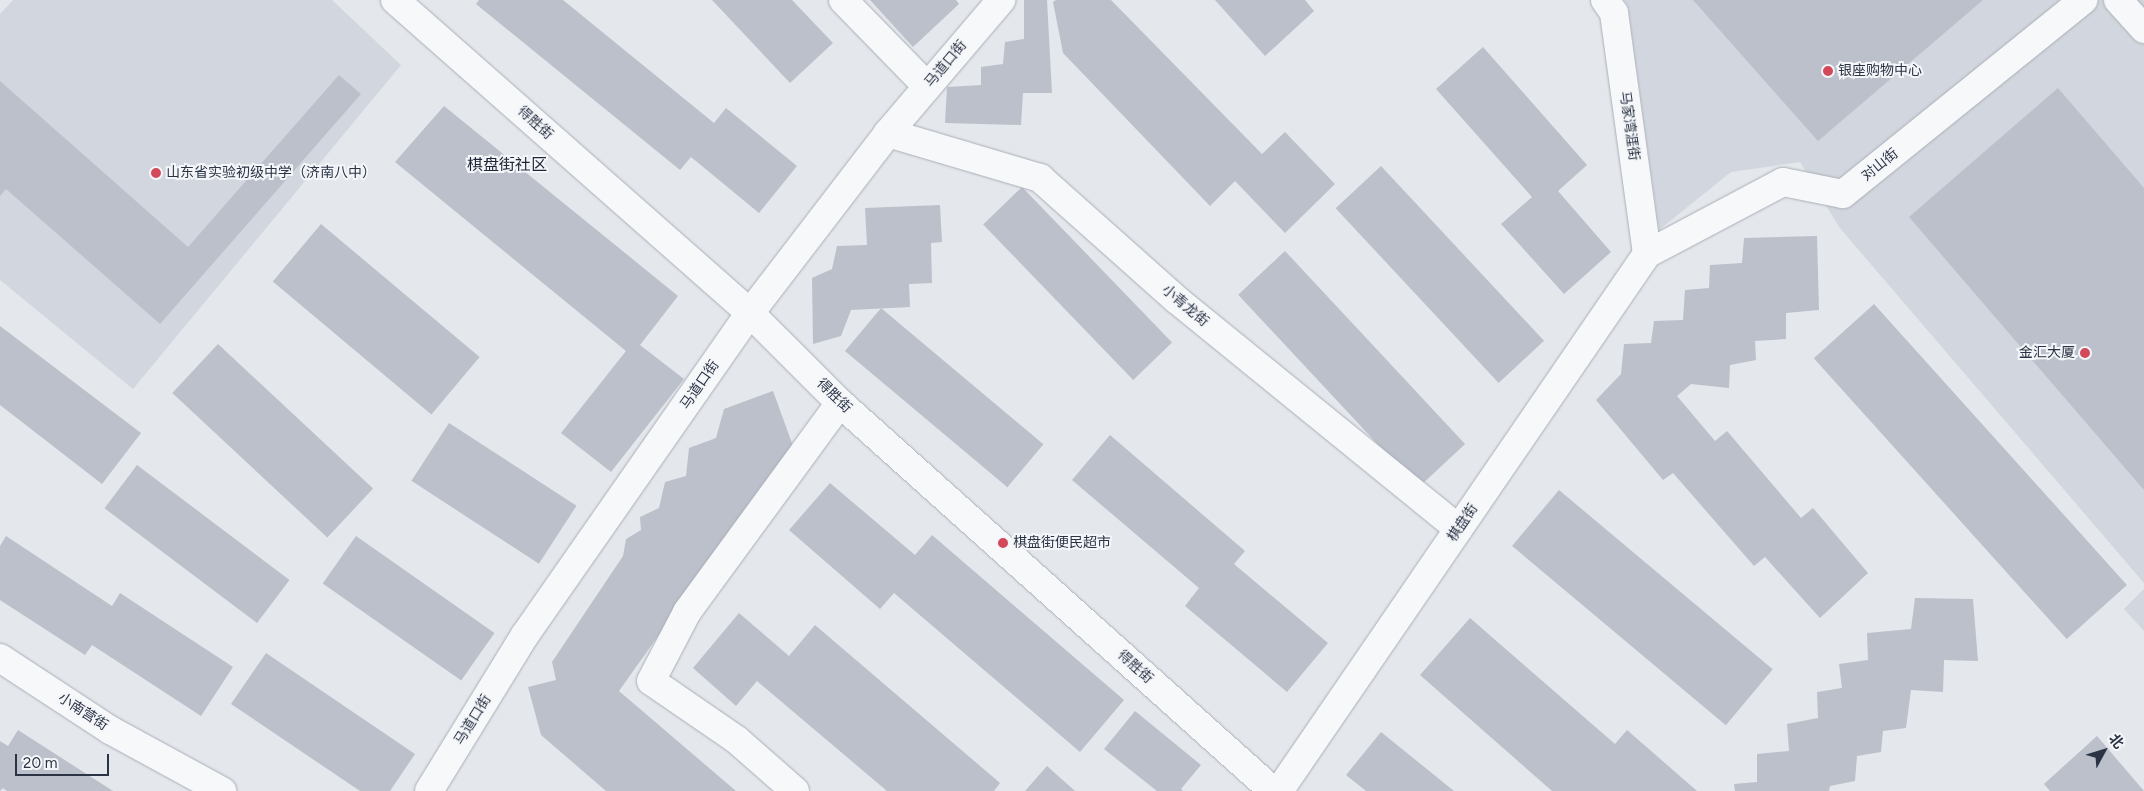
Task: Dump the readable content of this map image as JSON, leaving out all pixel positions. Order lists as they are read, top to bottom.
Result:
{
  "streets": {
    "street": [
      "马道口街",
      "得胜街",
      "马家湾涯街",
      "对山街",
      "小青龙街",
      "棋盘街",
      "小南营街"
    ]
  },
  "crossings": [
    ["马道口街", "得胜街"],
    ["马道口街", "小青龙街"],
    ["马家湾涯街", "对山街"],
    ["马家湾涯街", "棋盘街"],
    ["对山街", "棋盘街"],
    ["小青龙街", "棋盘街"]
  ],
  "districts": ["棋盘街社区"],
  "places": [
    "银座购物中心",
    "山东省实验初级中学（济南八中）",
    "金汇大厦",
    "棋盘街便民超市"
  ],
  "scale_bar": "20 m",
  "north": "top right"
}
